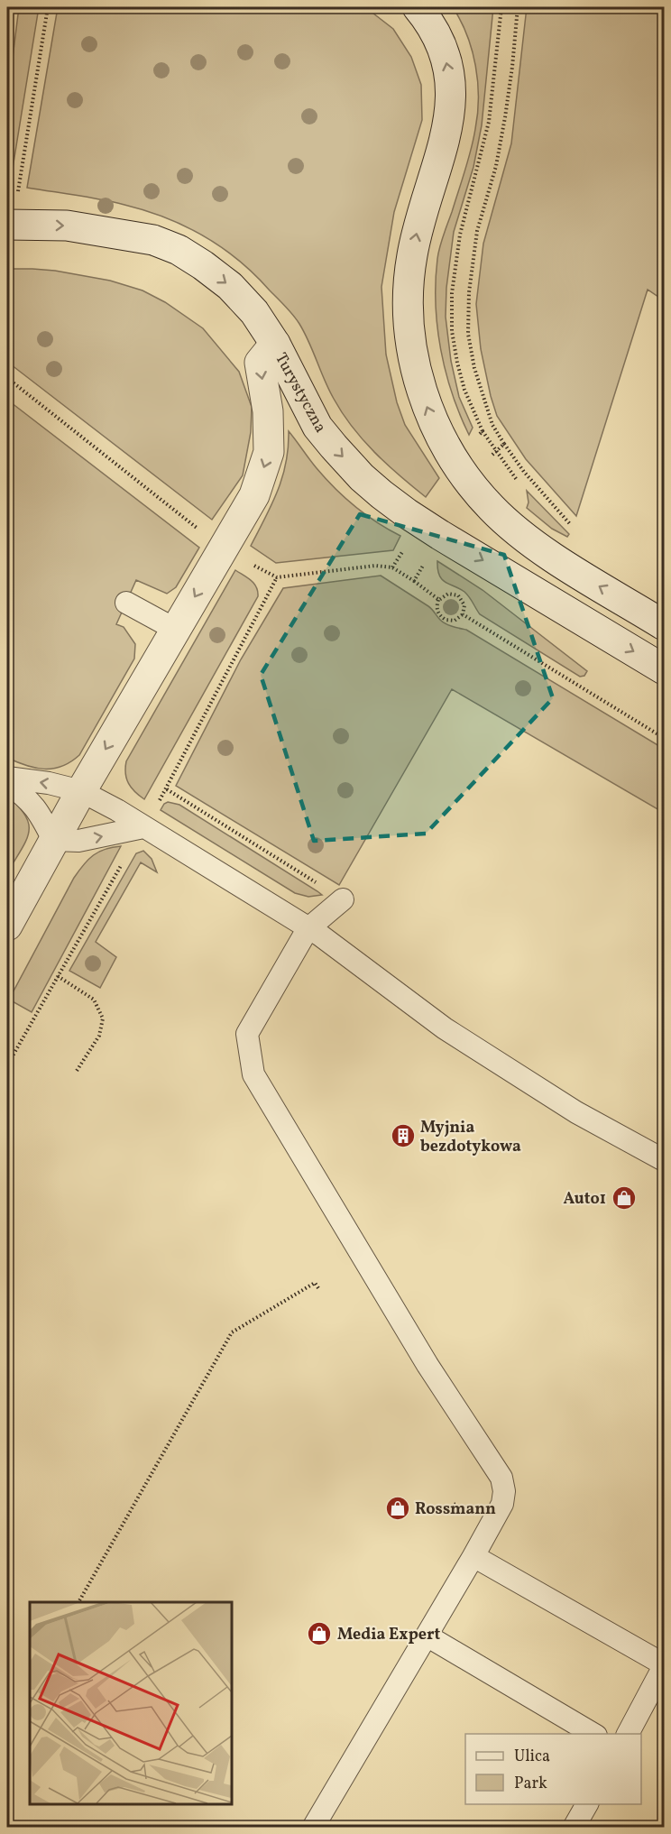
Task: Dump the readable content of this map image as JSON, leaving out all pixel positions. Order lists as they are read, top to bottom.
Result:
{
  "streets": {
    "main road": ["Turystyczna"]
  },
  "places": {
    "building": ["Myjnia bezdotykowa"],
    "shop": ["Auto1", "Rossmann", "Media Expert"]
  },
  "legend": ["Ulica", "Park"]
}
